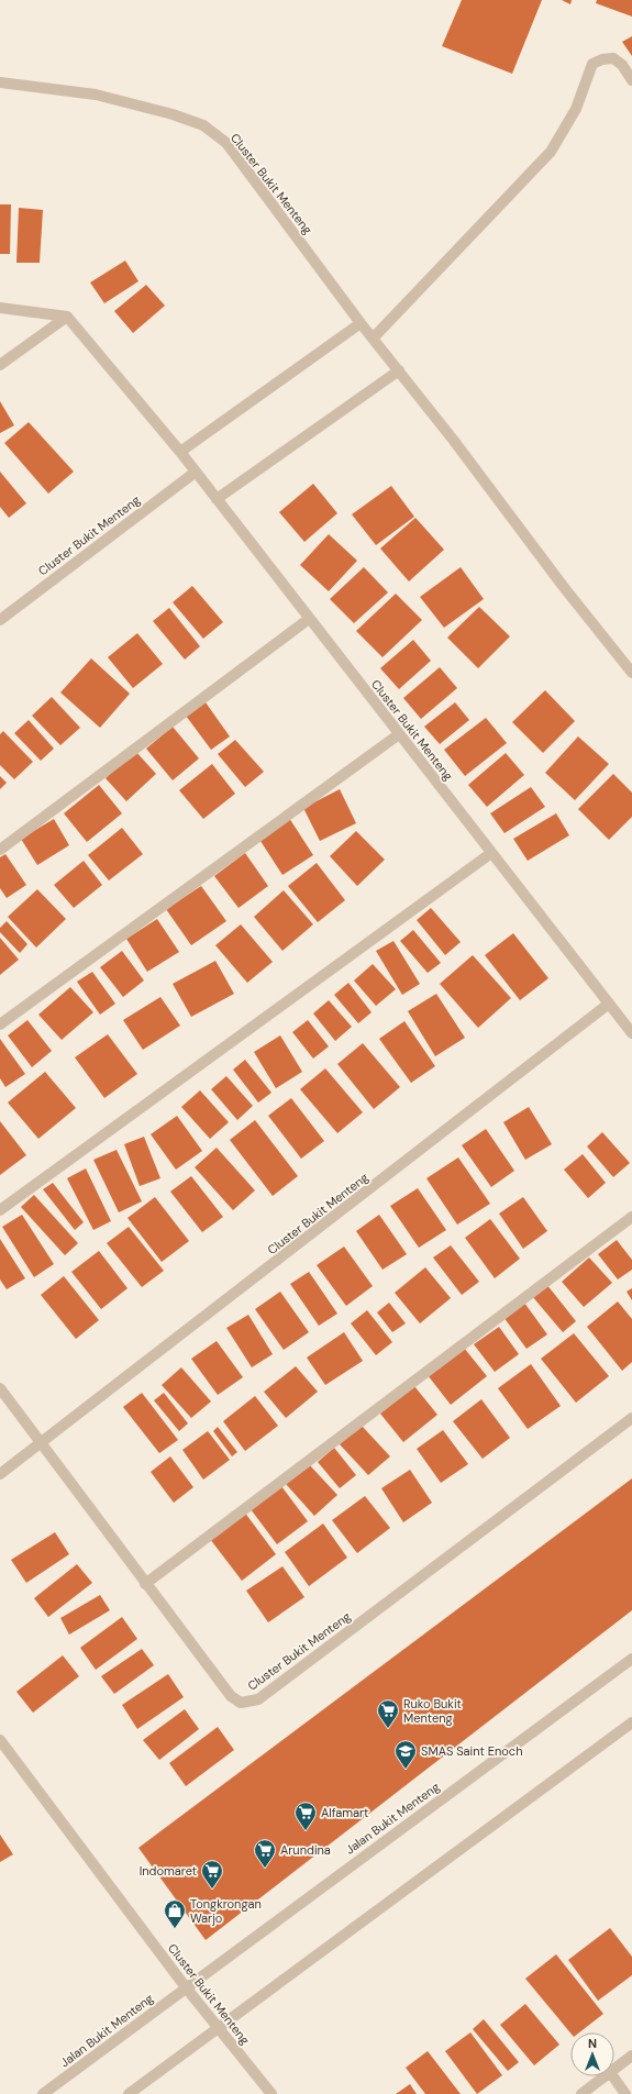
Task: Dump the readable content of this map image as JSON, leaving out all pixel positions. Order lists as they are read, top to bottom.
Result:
{
  "streets": {
    "street": ["Cluster Bukit Menteng", "Jalan Bukit Menteng"]
  },
  "crossings": [
    ["Cluster Bukit Menteng", "Jalan Bukit Menteng"]
  ],
  "places": {
    "supermarket": [
      "Ruko Bukit Menteng",
      "Alfamart",
      "Arundina",
      "Indomaret"
    ],
    "school or university": ["SMAS Saint Enoch"],
    "shop": ["Tongkrongan Warjo"]
  },
  "north": "top"
}
